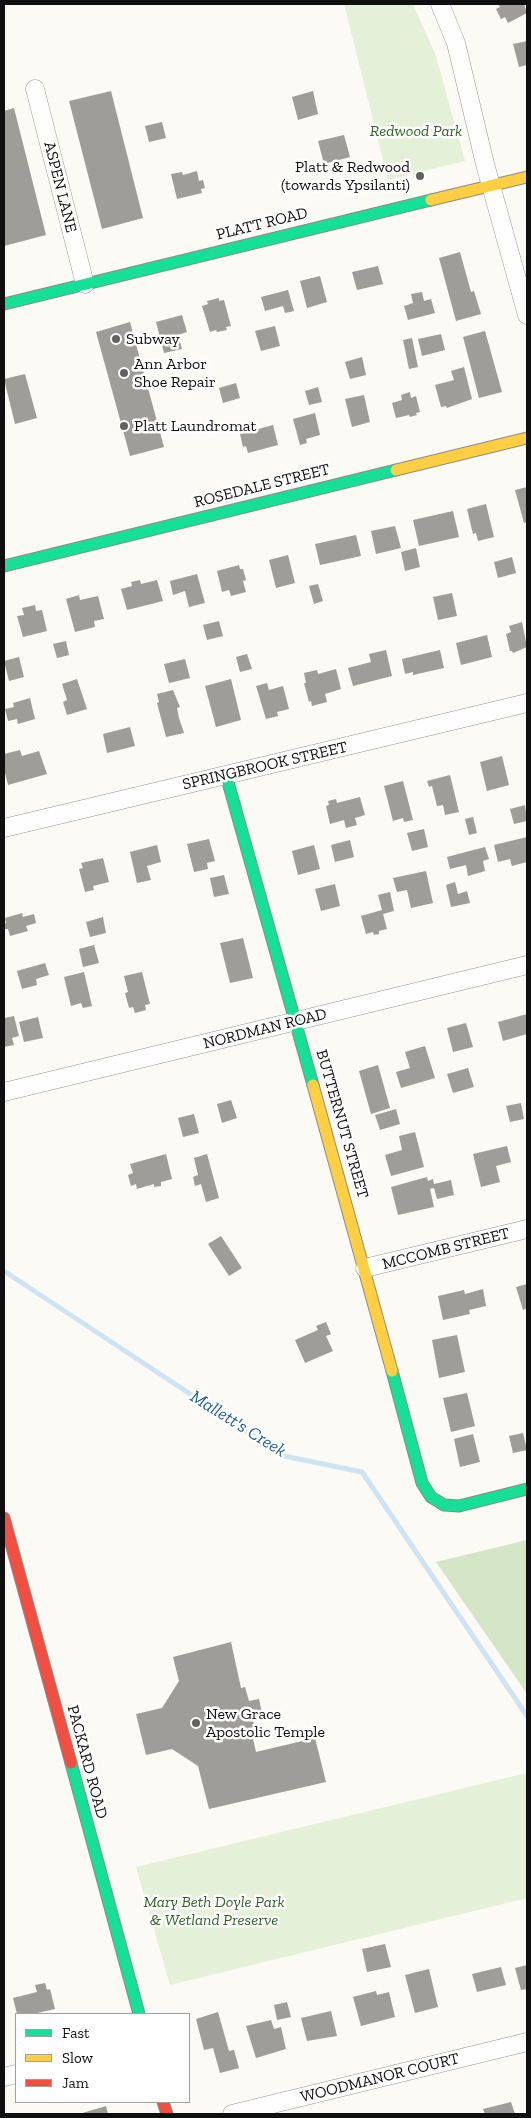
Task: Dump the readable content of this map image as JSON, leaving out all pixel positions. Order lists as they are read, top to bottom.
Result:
{
  "streets": {
    "street": [
      "ASPEN LANE",
      "PLATT ROAD",
      "ROSEDALE STREET",
      "SPRINGBROOK STREET",
      "NORDMAN ROAD",
      "BUTTERNUT STREET",
      "MCCOMB STREET",
      "PACKARD ROAD",
      "WOODMANOR COURT"
    ]
  },
  "crossings": [
    ["ASPEN LANE", "PLATT ROAD"],
    ["SPRINGBROOK STREET", "BUTTERNUT STREET"],
    ["NORDMAN ROAD", "BUTTERNUT STREET"],
    ["BUTTERNUT STREET", "MCCOMB STREET"]
  ],
  "water": ["Mallett's Creek"],
  "parks": ["Redwood Park", "Mary Beth Doyle Park & Wetland Preserve"],
  "places": [
    "Platt & Redwood (towards Ypsilanti)",
    "Subway",
    "Ann Arbor Shoe Repair",
    "Platt Laundromat",
    "New Grace Apostolic Temple"
  ],
  "legend": ["Fast", "Slow", "Jam"]
}
